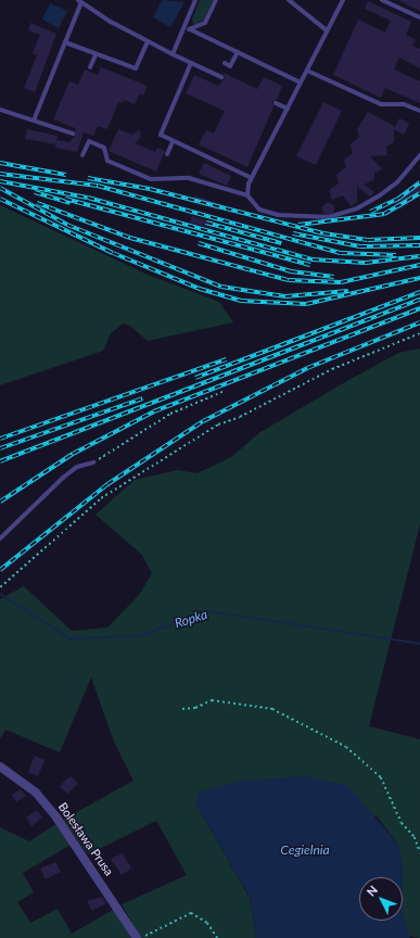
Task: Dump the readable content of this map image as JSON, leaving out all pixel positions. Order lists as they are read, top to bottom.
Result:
{
  "streets": {
    "street": ["Bolesława Prusa"]
  },
  "water": ["Ropka", "Cegielnia"],
  "north": "top left"
}
